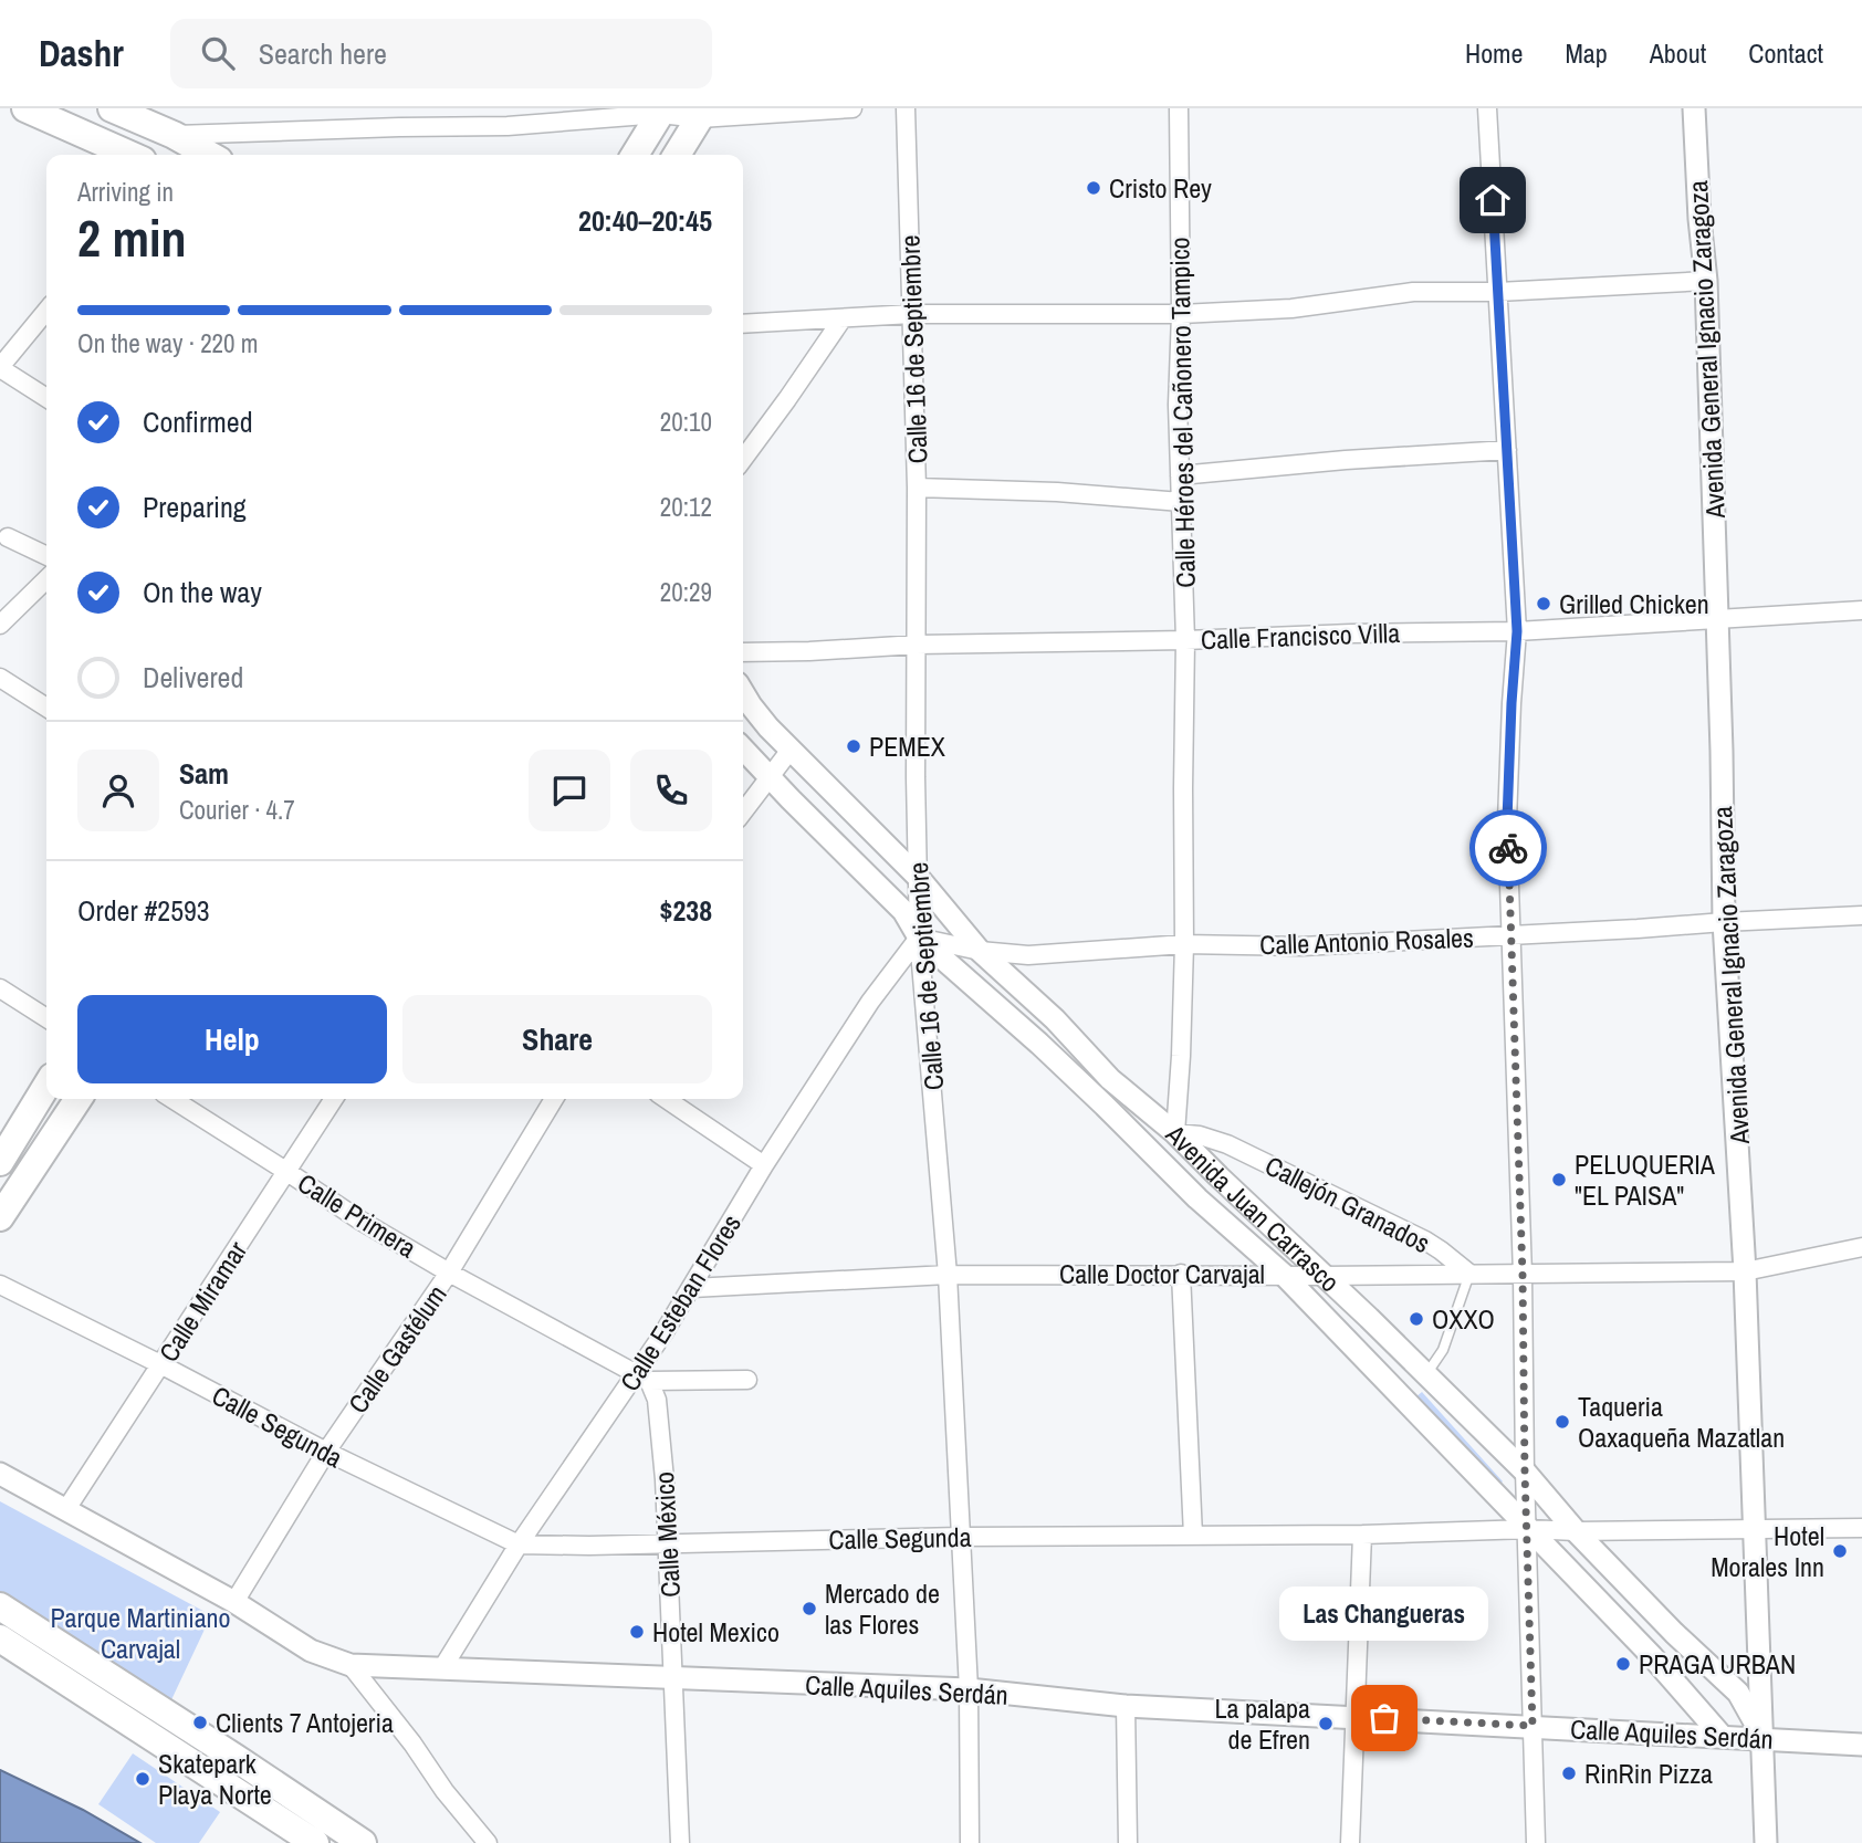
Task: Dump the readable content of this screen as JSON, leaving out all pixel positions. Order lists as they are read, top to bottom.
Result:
{
  "streets": {
    "street": [
      "Calle 16 de Septiembre",
      "Avenida General Ignacio Zaragoza",
      "Calle Héroes del Cañonero Tampico",
      "Calle Francisco Villa",
      "Calle Antonio Rosales",
      "Callejón Granados",
      "Avenida Juan Carrasco",
      "Calle Primera",
      "Calle Doctor Carvajal",
      "Calle Miramar",
      "Calle Esteban Flores",
      "Calle Gastélum",
      "Calle Segunda",
      "Calle México",
      "Calle Aquiles Serdán"
    ]
  },
  "crossings": [
    ["Calle 16 de Septiembre", "Calle Francisco Villa"],
    ["Calle 16 de Septiembre", "Calle Antonio Rosales"],
    ["Calle 16 de Septiembre", "Avenida Juan Carrasco"],
    ["Calle 16 de Septiembre", "Calle Doctor Carvajal"],
    ["Calle 16 de Septiembre", "Calle Esteban Flores"],
    ["Calle 16 de Septiembre", "Calle Segunda"],
    ["Calle 16 de Septiembre", "Calle Aquiles Serdán"],
    ["Avenida General Ignacio Zaragoza", "Calle Francisco Villa"],
    ["Avenida General Ignacio Zaragoza", "Calle Antonio Rosales"],
    ["Avenida General Ignacio Zaragoza", "Avenida Juan Carrasco"],
    ["Avenida General Ignacio Zaragoza", "Calle Doctor Carvajal"],
    ["Avenida General Ignacio Zaragoza", "Calle Segunda"],
    ["Avenida General Ignacio Zaragoza", "Calle Aquiles Serdán"],
    ["Calle Héroes del Cañonero Tampico", "Calle Francisco Villa"],
    ["Calle Héroes del Cañonero Tampico", "Calle Antonio Rosales"],
    ["Calle Héroes del Cañonero Tampico", "Callejón Granados"],
    ["Calle Héroes del Cañonero Tampico", "Avenida Juan Carrasco"],
    ["Calle Antonio Rosales", "Avenida Juan Carrasco"],
    ["Calle Antonio Rosales", "Calle Esteban Flores"],
    ["Callejón Granados", "Avenida Juan Carrasco"],
    ["Callejón Granados", "Calle Doctor Carvajal"],
    ["Avenida Juan Carrasco", "Calle Doctor Carvajal"],
    ["Avenida Juan Carrasco", "Calle Esteban Flores"],
    ["Avenida Juan Carrasco", "Calle Segunda"],
    ["Avenida Juan Carrasco", "Calle Aquiles Serdán"],
    ["Calle Primera", "Calle Miramar"],
    ["Calle Primera", "Calle Esteban Flores"],
    ["Calle Primera", "Calle Gastélum"],
    ["Calle Primera", "Calle México"],
    ["Calle Doctor Carvajal", "Calle Esteban Flores"],
    ["Calle Miramar", "Calle Segunda"],
    ["Calle Miramar", "Calle Aquiles Serdán"],
    ["Calle Esteban Flores", "Calle Segunda"],
    ["Calle Esteban Flores", "Calle México"],
    ["Calle Esteban Flores", "Calle Aquiles Serdán"],
    ["Calle Gastélum", "Calle Segunda"],
    ["Calle Gastélum", "Calle Aquiles Serdán"],
    ["Calle Segunda", "Calle México"],
    ["Calle México", "Calle Aquiles Serdán"]
  ],
  "parks": ["Parque Martiniano Carvajal"],
  "places": [
    "Cristo Rey",
    "Grilled Chicken",
    "PEMEX",
    "PELUQUERIA \"EL PAISA\"",
    "OXXO",
    "Taqueria Oaxaqueña Mazatlan",
    "Hotel Morales Inn",
    "Mercado de las Flores",
    "Hotel Mexico",
    "PRAGA URBAN",
    "Las Changueras",
    "Clients 7 Antojeria",
    "La palapa de Efren",
    "RinRin Pizza",
    "Skatepark Playa Norte"
  ],
  "page": {
    "header": "Dashr",
    "search": "Search here",
    "nav": [
      "Home",
      "Map",
      "About",
      "Contact"
    ],
    "heading": ["2 min", "Arriving in", "20:40–20:45"],
    "panel": [
      "Sam",
      "Courier · 4.7",
      "Order #2593",
      "$238"
    ],
    "bar": "On the way · 220 m",
    "list": [
      ["Confirmed", "20:10"],
      ["Preparing", "20:12"],
      ["On the way", "20:29"],
      "Delivered"
    ],
    "buttons": ["Help", "Share"],
    "bubble": "Las Changueras"
  }
}
